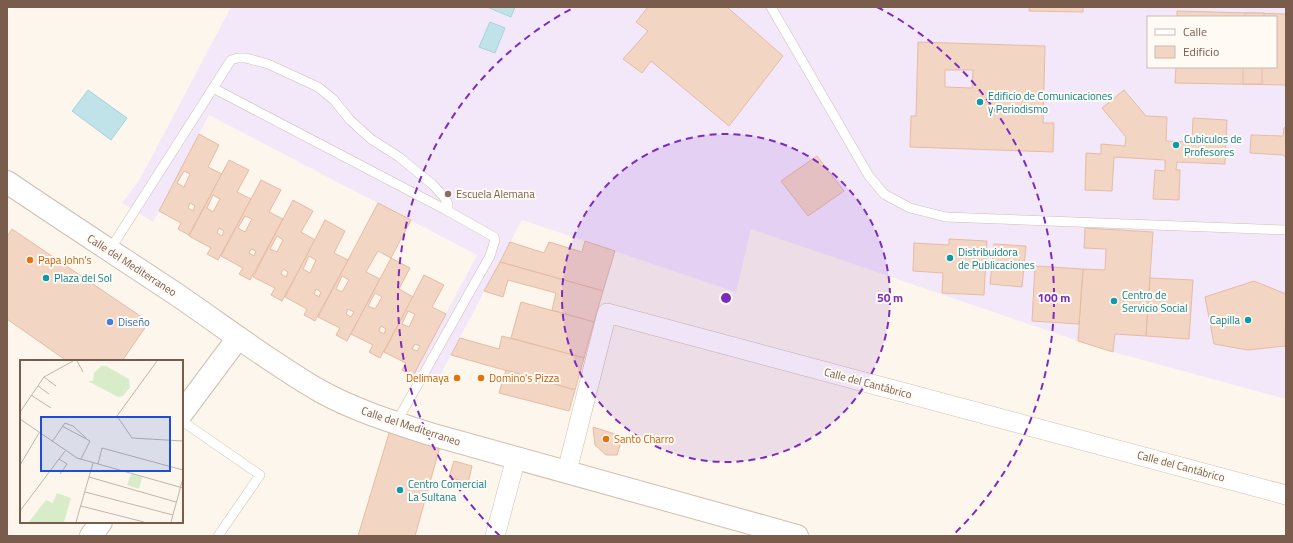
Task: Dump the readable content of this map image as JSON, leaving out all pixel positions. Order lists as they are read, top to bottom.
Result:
{
  "streets": {
    "street": ["Calle del Mediterraneo", "Calle del Cantábrico"]
  },
  "crossings": [
    ["Calle del Mediterraneo", "Calle del Cantábrico"]
  ],
  "places": [
    "Edificio de Comunicaciones y Periodismo",
    "Cubiculos de Profesores",
    "Escuela Alemana",
    "Distribuidora de Publicaciones",
    "Papa John's",
    "Plaza del Sol",
    "Centro de Servicio Social",
    "Capilla",
    "Diseño",
    "Delimaya",
    "Domino's Pizza",
    "Santo Charro",
    "Centro Comercial La Sultana"
  ],
  "legend": ["Calle", "Edificio"],
  "rings": ["50 m", "100 m"]
}
